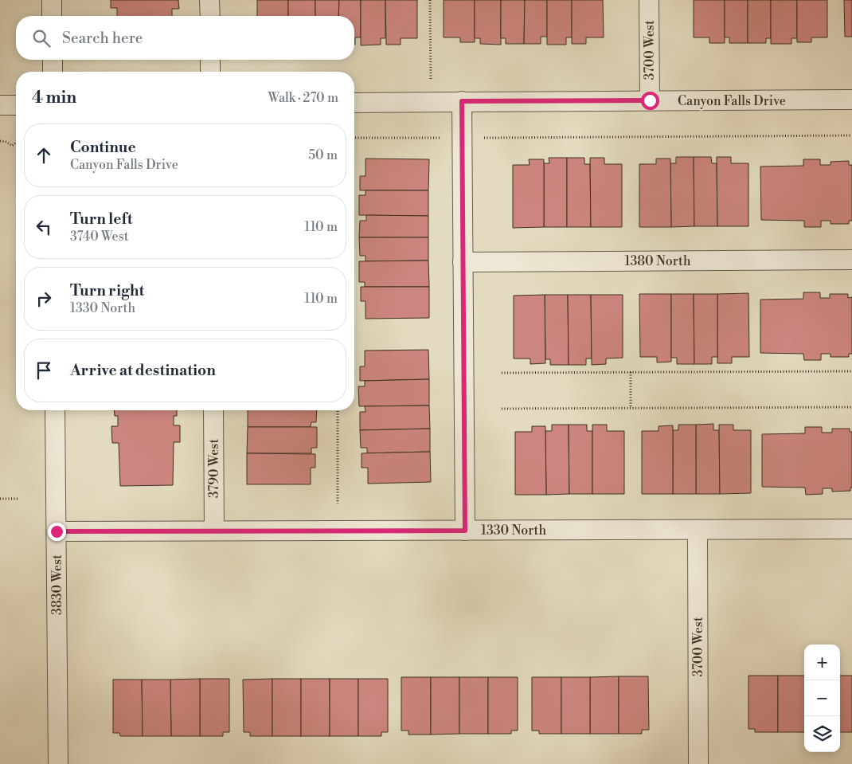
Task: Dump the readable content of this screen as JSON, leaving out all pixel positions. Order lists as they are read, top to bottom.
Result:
{
  "streets": {
    "street": [
      "3700 West",
      "Canyon Falls Drive",
      "1380 North",
      "3790 West",
      "1330 North",
      "3830 West"
    ]
  },
  "crossings": [
    ["3700 West", "Canyon Falls Drive"],
    ["3700 West", "1330 North"],
    ["3790 West", "1330 North"],
    ["1330 North", "3830 West"]
  ],
  "page": {
    "search": "Search here",
    "heading": ["4 min", "Walk · 270 m"],
    "list": [
      ["Continue", "Canyon Falls Drive", "50 m"],
      ["Turn left", "3740 West", "110 m"],
      ["Turn right", "1330 North", "110 m"],
      "Arrive at destination"
    ],
    "map_buttons": ["+", "−"]
  }
}
